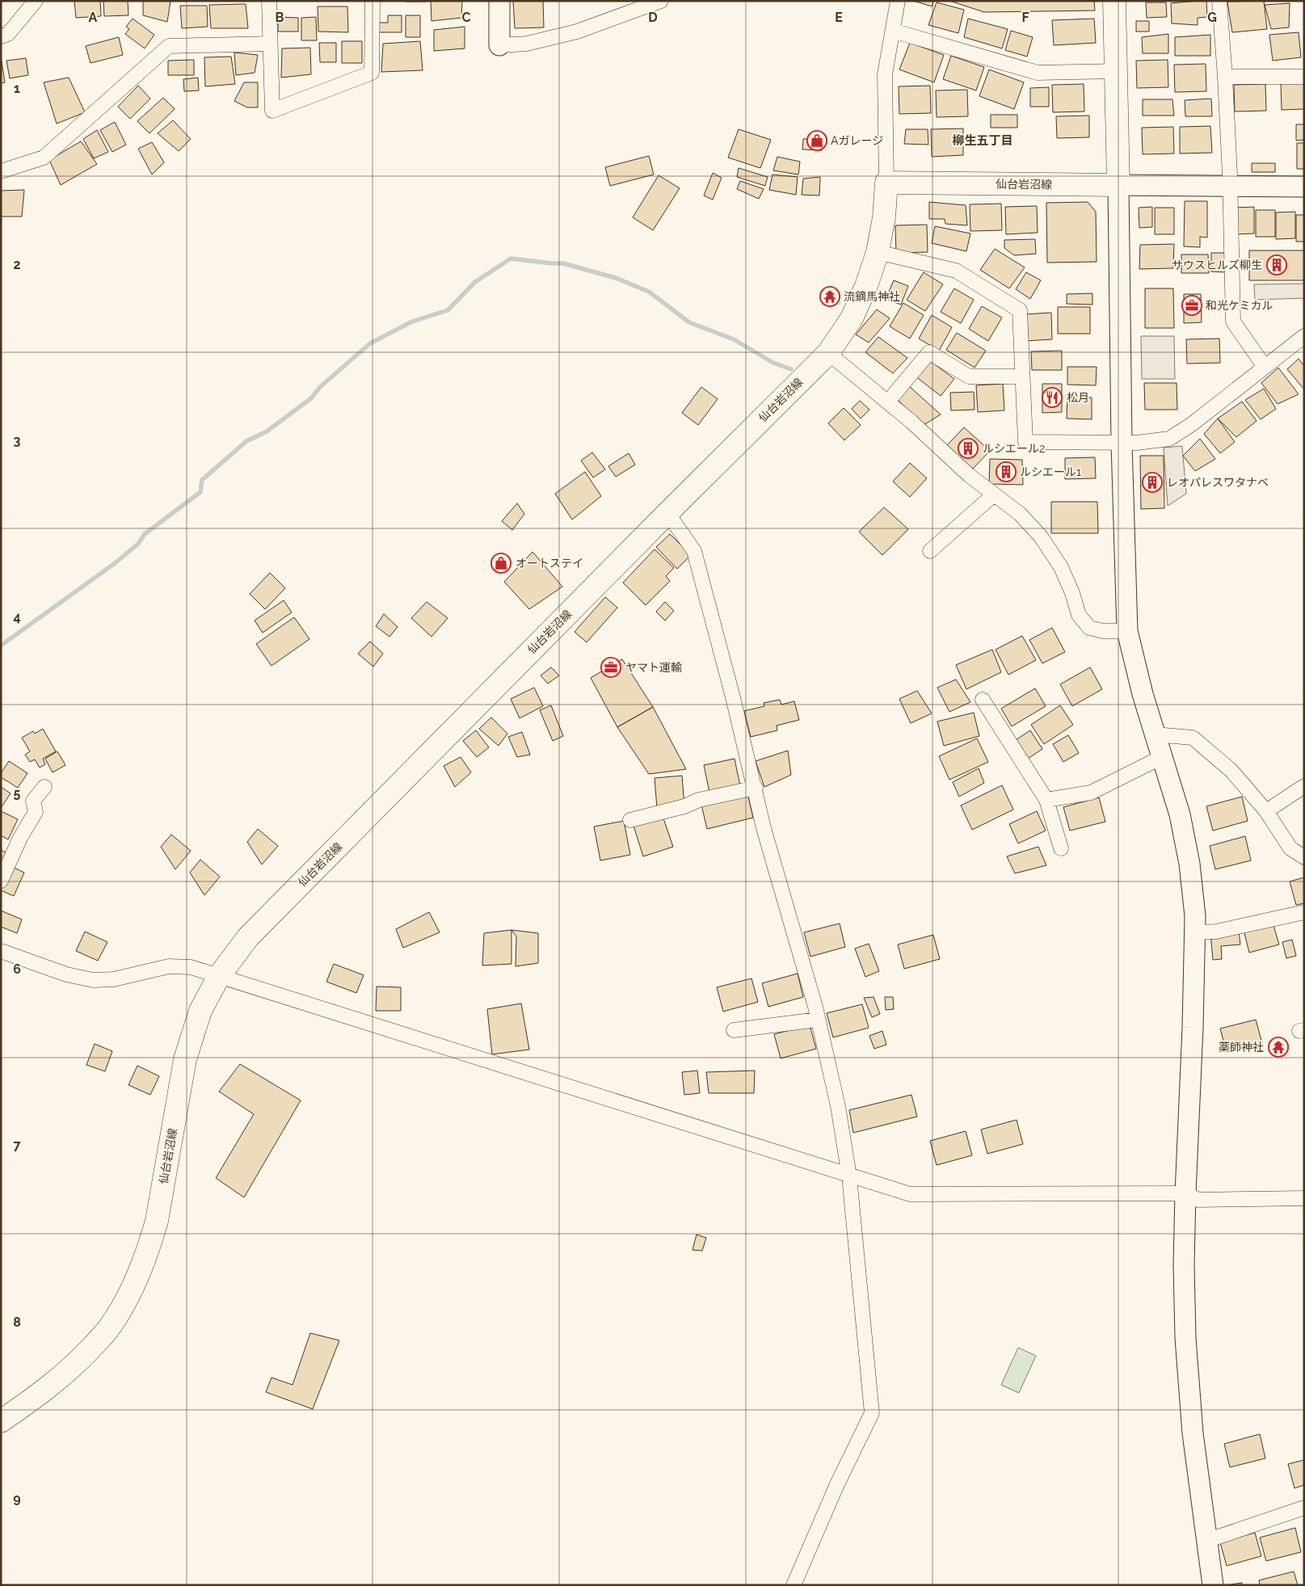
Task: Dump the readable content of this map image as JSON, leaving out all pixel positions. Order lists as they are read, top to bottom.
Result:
{
  "streets": {
    "main road": ["仙台岩沼線"]
  },
  "districts": ["柳生五丁目"],
  "places": {
    "shop": ["Aガレージ", "オートステイ"],
    "building": [
      "サウスヒルズ柳生",
      "ルシエール2",
      "ルシエール1",
      "レオパレスワタナベ"
    ],
    "temple": ["流鏑馬神社", "薬師神社"],
    "office": ["和光ケミカル", "ヤマト運輸"],
    "restaurant": ["松月"]
  },
  "grid": {
    "columns": [
      "A",
      "B",
      "C",
      "D",
      "E",
      "F",
      "G"
    ],
    "rows": [
      "1",
      "2",
      "3",
      "4",
      "5",
      "6",
      "7",
      "8",
      "9"
    ]
  }
}
